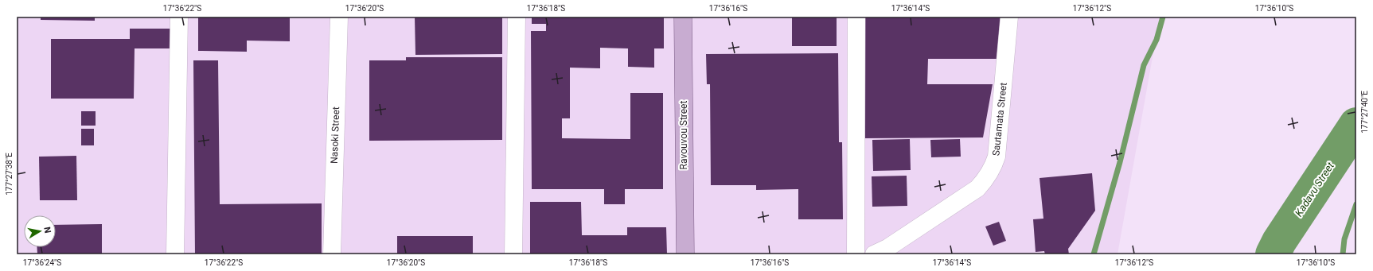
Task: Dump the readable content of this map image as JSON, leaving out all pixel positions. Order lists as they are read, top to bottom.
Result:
{
  "streets": {
    "main road": ["Ravouvou Street"],
    "street": ["Sautamata Street", "Nasoki Street"]
  },
  "water": ["Kadavu Street"],
  "north": "right",
  "coordinates": [
    "17°36'22\"S",
    "17°36'20\"S",
    "17°36'18\"S",
    "17°36'16\"S",
    "17°36'14\"S",
    "17°36'12\"S",
    "17°36'10\"S",
    "177°27'40\"E",
    "177°27'38\"E",
    "17°36'24\"S"
  ]
}
